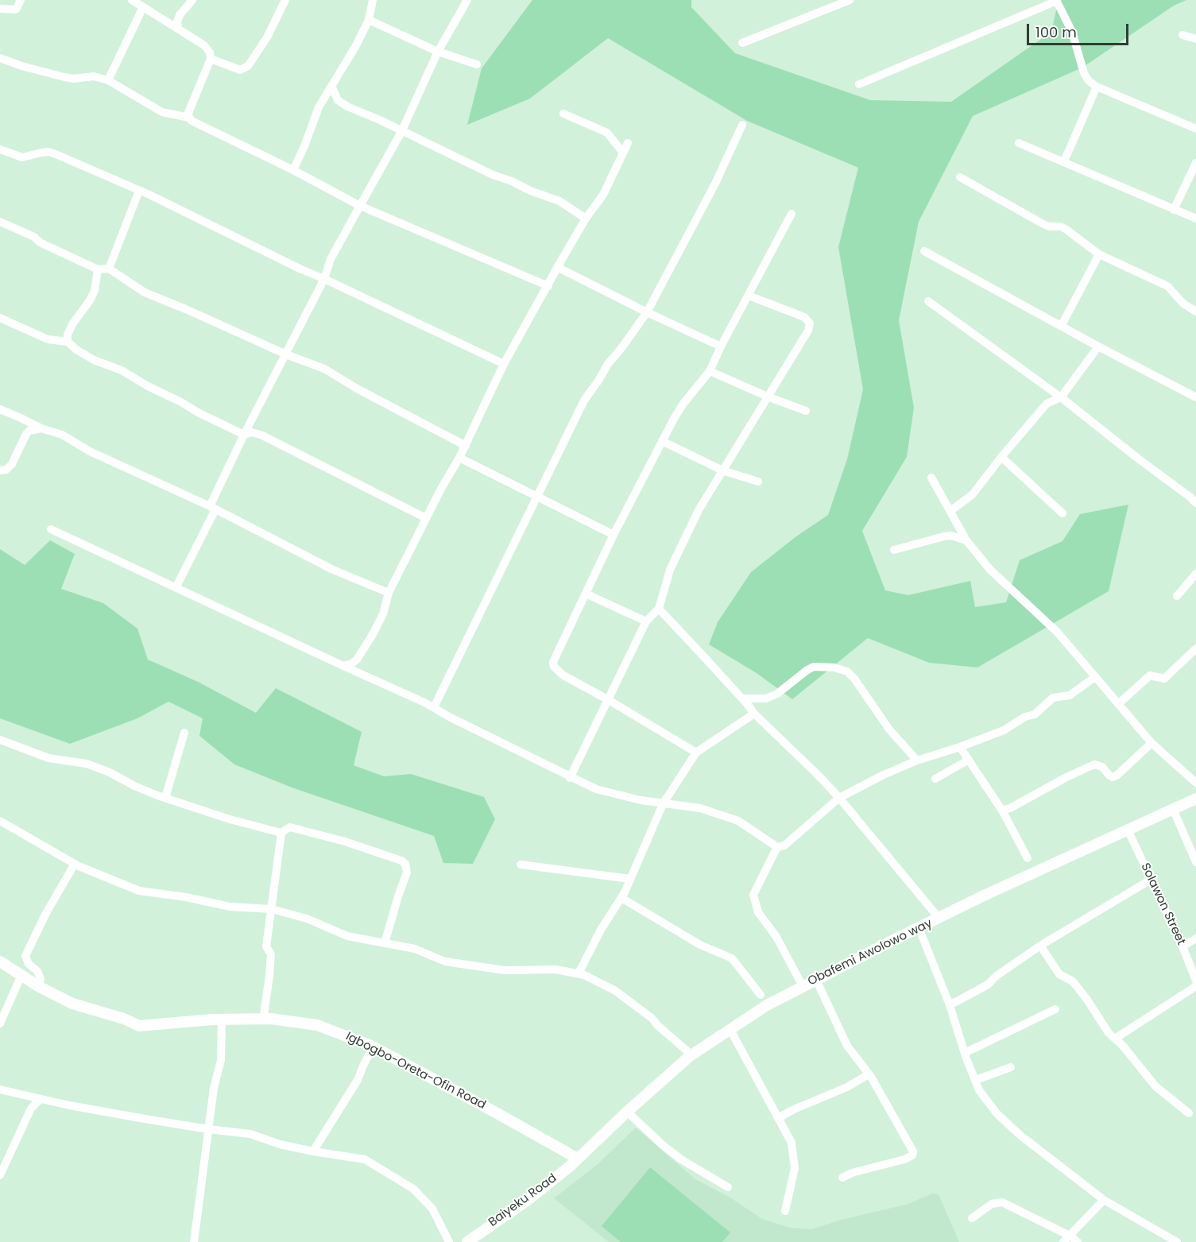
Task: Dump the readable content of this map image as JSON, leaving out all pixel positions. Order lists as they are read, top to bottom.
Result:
{
  "streets": {
    "main road": ["Obafemi Awolowo way", "Igbogbo-Oreta-Ofin Road", "Baiyeku Road"],
    "street": ["Solawon Street"]
  },
  "crossings": [
    ["Solawon Street", "Obafemi Awolowo way"],
    ["Obafemi Awolowo way", "Igbogbo-Oreta-Ofin Road"],
    ["Obafemi Awolowo way", "Baiyeku Road"],
    ["Igbogbo-Oreta-Ofin Road", "Baiyeku Road"]
  ],
  "scale_bar": "100 m"
}
